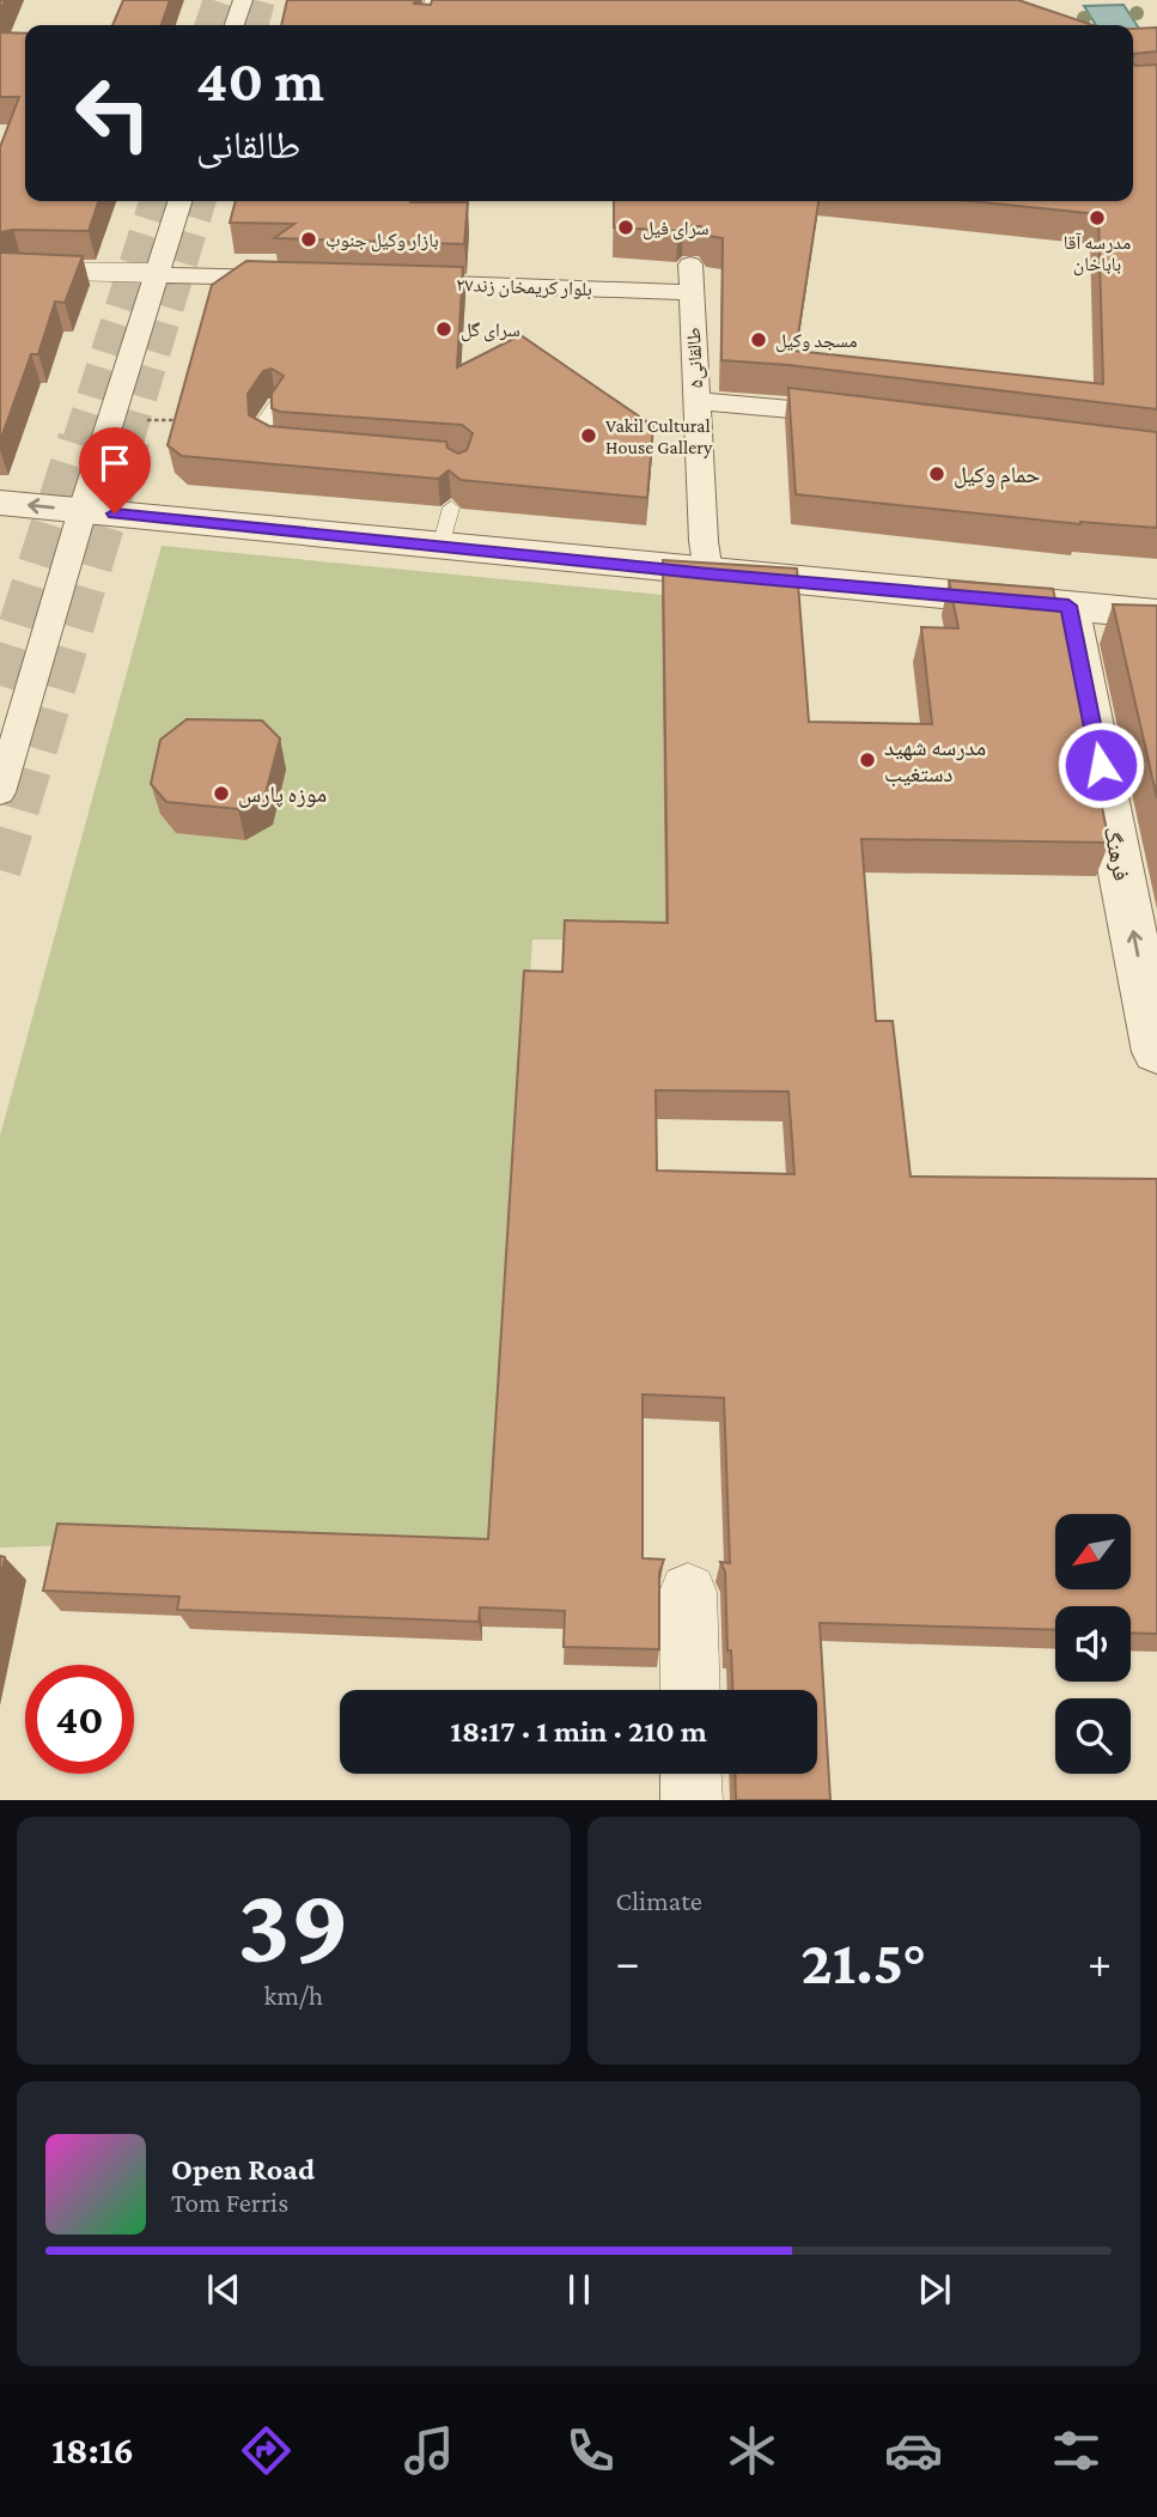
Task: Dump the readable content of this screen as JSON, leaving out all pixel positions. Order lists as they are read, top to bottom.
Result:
{
  "streets": {
    "street": ["بلوار کریمخان زند۲۷", "طالقانی۵", "فرهنگ"]
  },
  "crossings": [
    ["بلوار کریمخان زند۲۷", "طالقانی۵"]
  ],
  "one_way": ["فرهنگ"],
  "places": [
    "مدرسه آقا باباخان",
    "سرای فیل",
    "بازار وکیل جنوب",
    "سرای گل",
    "مسجد وکیل",
    "Vakil Cultural House Gallery",
    "حمام وکیل",
    "مدرسه شهید دستغیب",
    "موزه پارس"
  ],
  "north": "bottom left",
  "page": {
    "turn": ["40 m", "طالقانی"],
    "limit": "40",
    "trip": "18:17 · 1 min · 210 m",
    "tile": [
      ["39", "km/h"],
      "Climate"
    ],
    "heat": ["−", "21.5°", "+"],
    "song": ["Open Road", "Tom Ferris"],
    "tabs": "18:16"
  }
}
